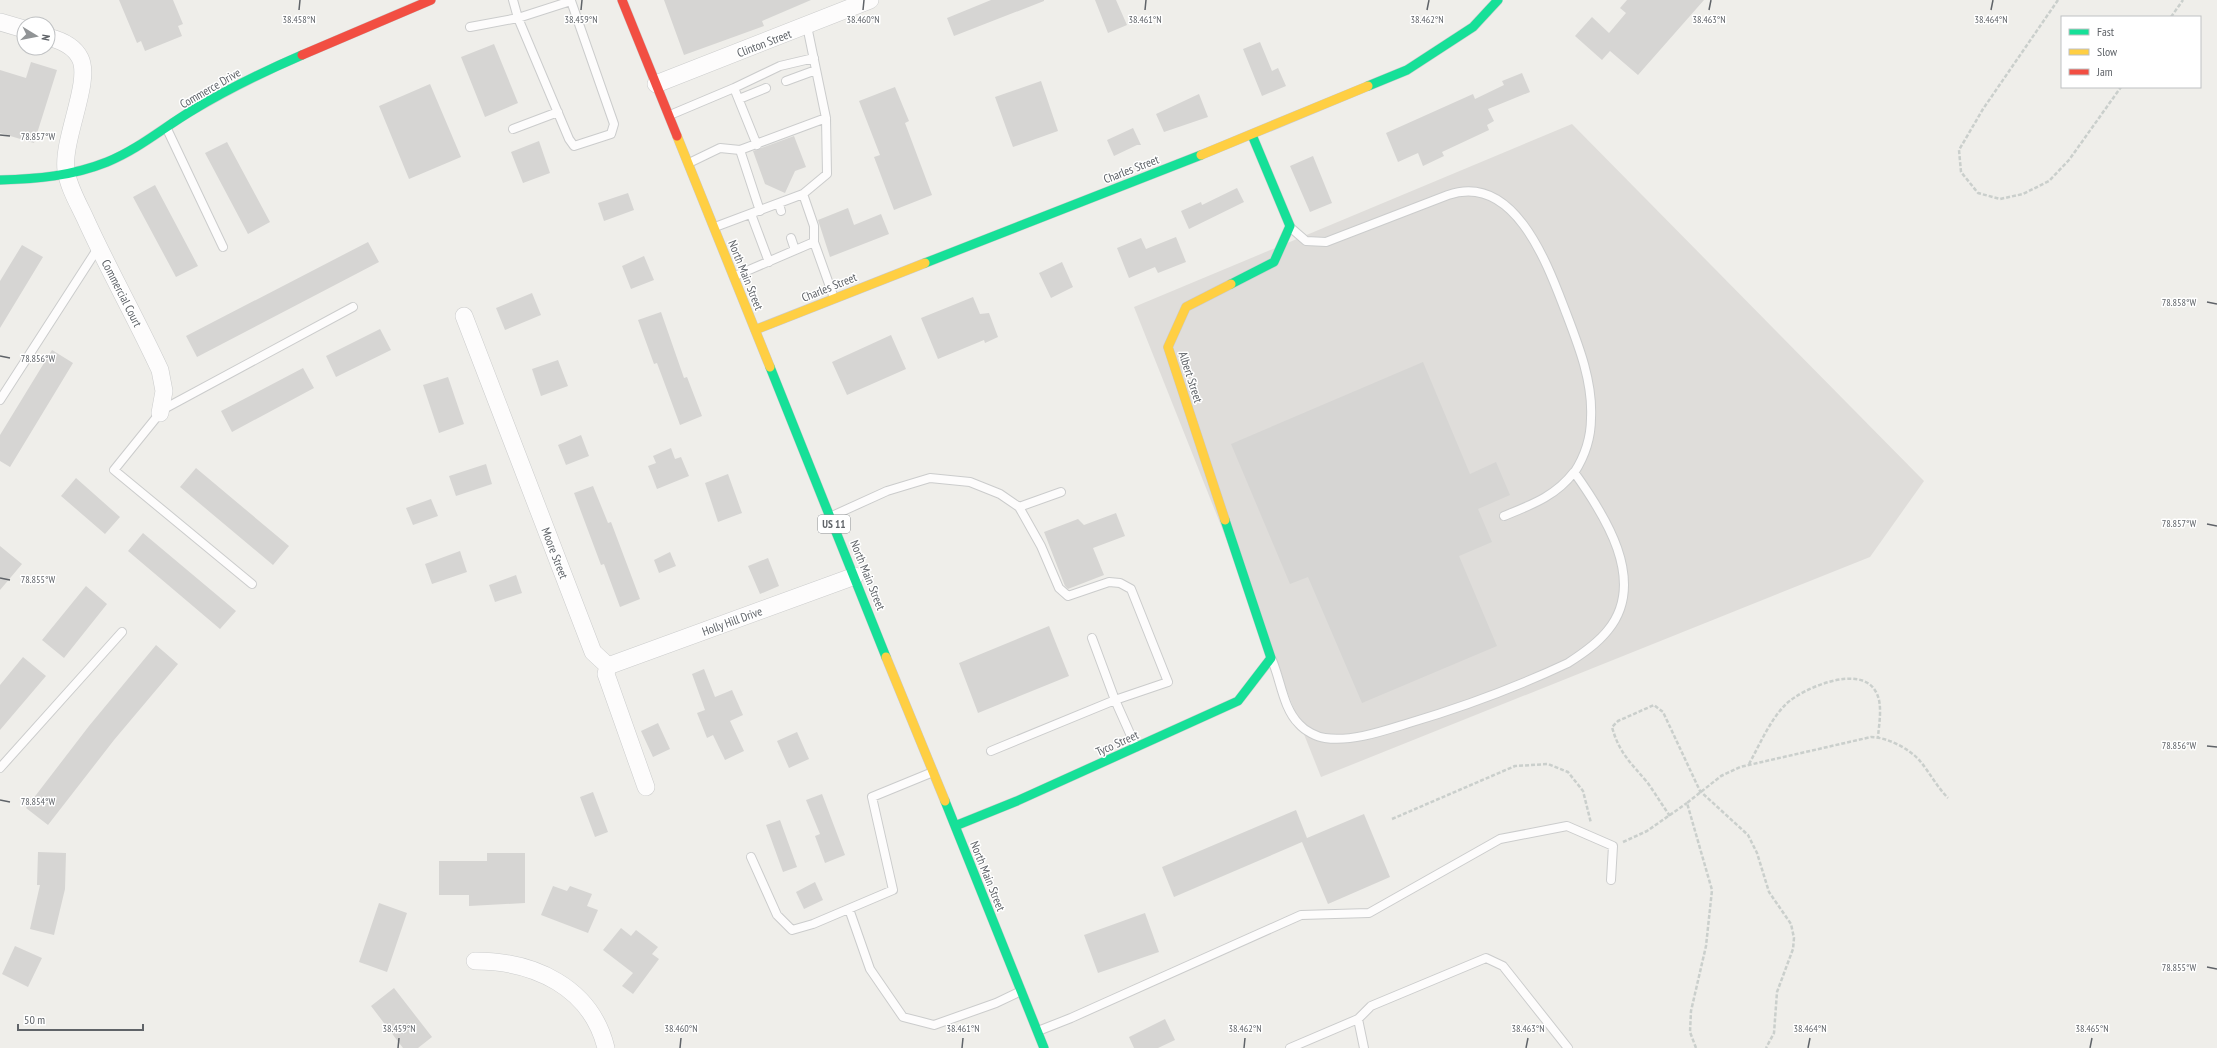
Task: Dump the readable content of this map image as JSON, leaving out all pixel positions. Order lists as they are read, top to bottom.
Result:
{
  "streets": {
    "street": [
      "Clinton Street",
      "Commerce Drive",
      "Charles Street",
      "North Main Street",
      "Commercial Court",
      "Albert Street",
      "US 11",
      "Moore Street",
      "Holly Hill Drive",
      "Tyco Street"
    ]
  },
  "crossings": [
    ["Clinton Street", "North Main Street"],
    ["Commerce Drive", "Commercial Court"],
    ["Charles Street", "North Main Street"],
    ["North Main Street", "Holly Hill Drive"],
    ["North Main Street", "Tyco Street"],
    ["Albert Street", "Tyco Street"],
    ["Moore Street", "Holly Hill Drive"]
  ],
  "legend": ["Fast", "Slow", "Jam"],
  "scale_bar": "50 m",
  "north": "right",
  "coordinates": [
    "38.458°N",
    "38.459°N",
    "38.460°N",
    "38.461°N",
    "38.462°N",
    "38.463°N",
    "38.464°N",
    "78.857°W",
    "78.858°W",
    "78.856°W",
    "78.855°W",
    "78.854°W",
    "38.465°N"
  ]
}
